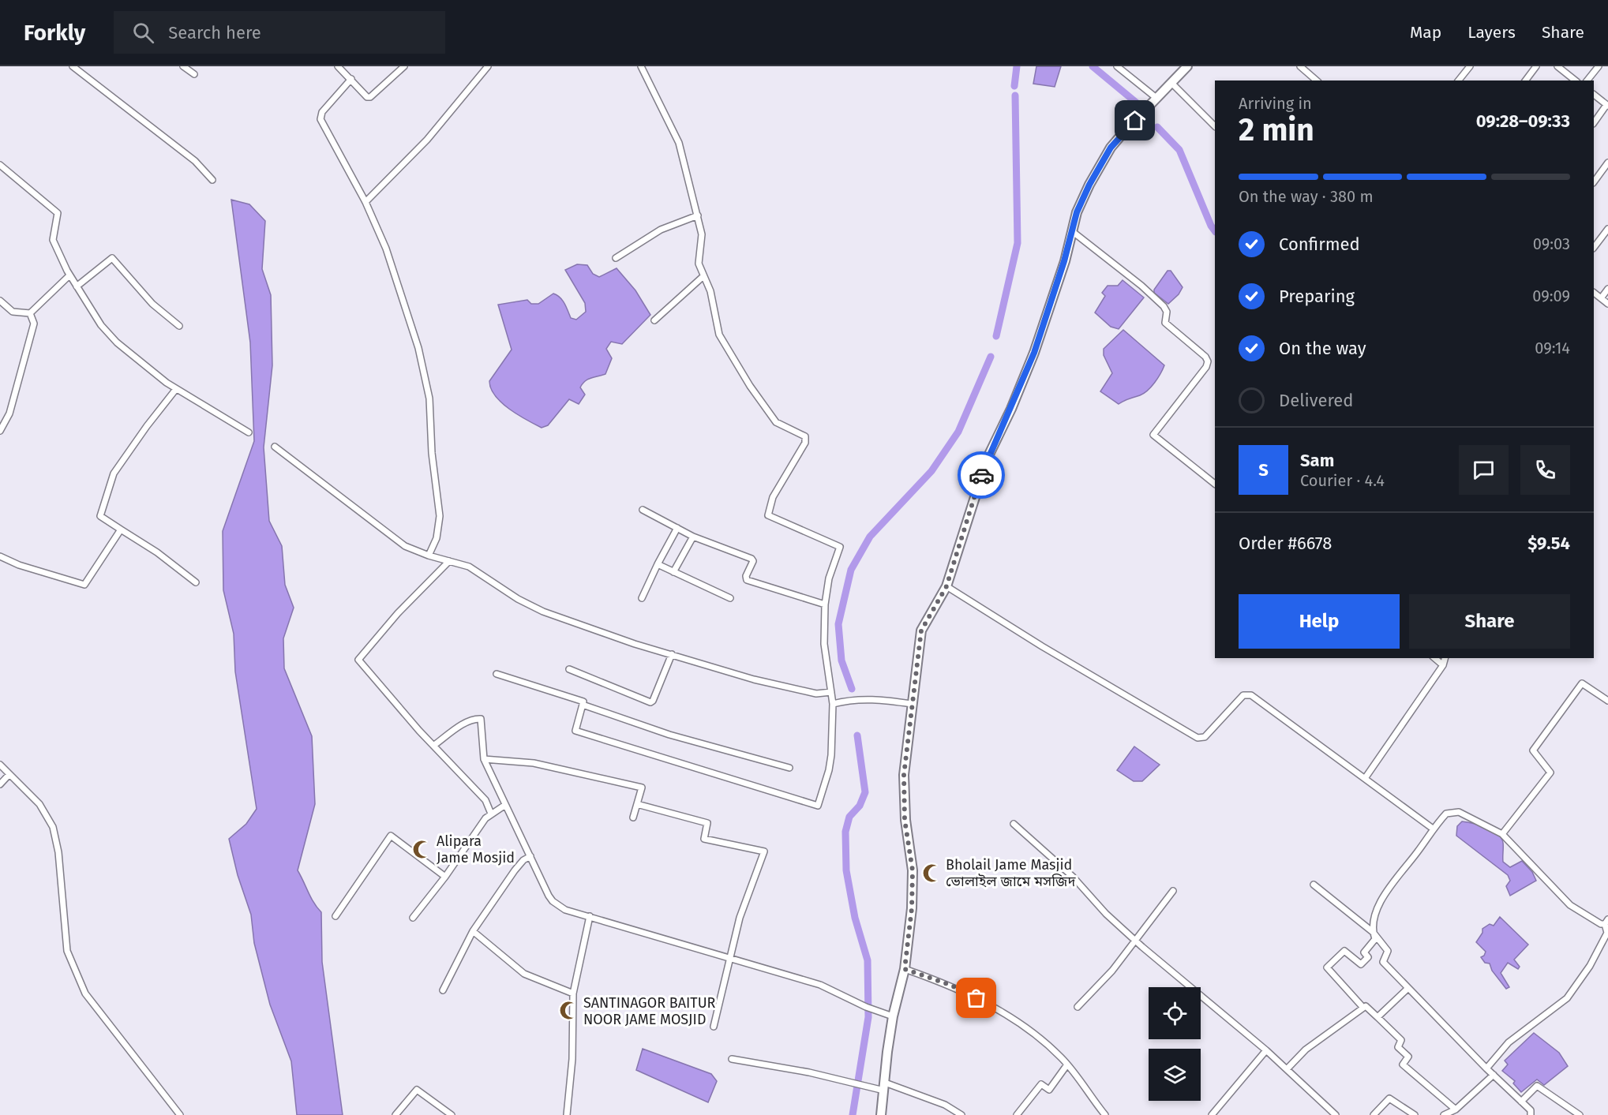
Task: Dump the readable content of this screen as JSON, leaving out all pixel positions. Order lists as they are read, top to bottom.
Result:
{
  "places": {
    "mosque": ["Alipara Jame Mosjid", "Bholail Jame Masjid ভোলাইল জামে মসজিদ", "SANTINAGOR BAITUR NOOR JAME MOSJID"]
  },
  "page": {
    "header": "Forkly",
    "search": "Search here",
    "nav": ["Map", "Layers", "Share"],
    "heading": ["2 min", "Arriving in", "09:28–09:33"],
    "panel": [
      "Sam",
      "Courier · 4.4",
      "Order #6678",
      "$9.54"
    ],
    "bar": "On the way · 380 m",
    "list": [
      ["Confirmed", "09:03"],
      ["Preparing", "09:09"],
      ["On the way", "09:14"],
      "Delivered"
    ],
    "round": "S",
    "buttons": ["Help", "Share"]
  }
}
